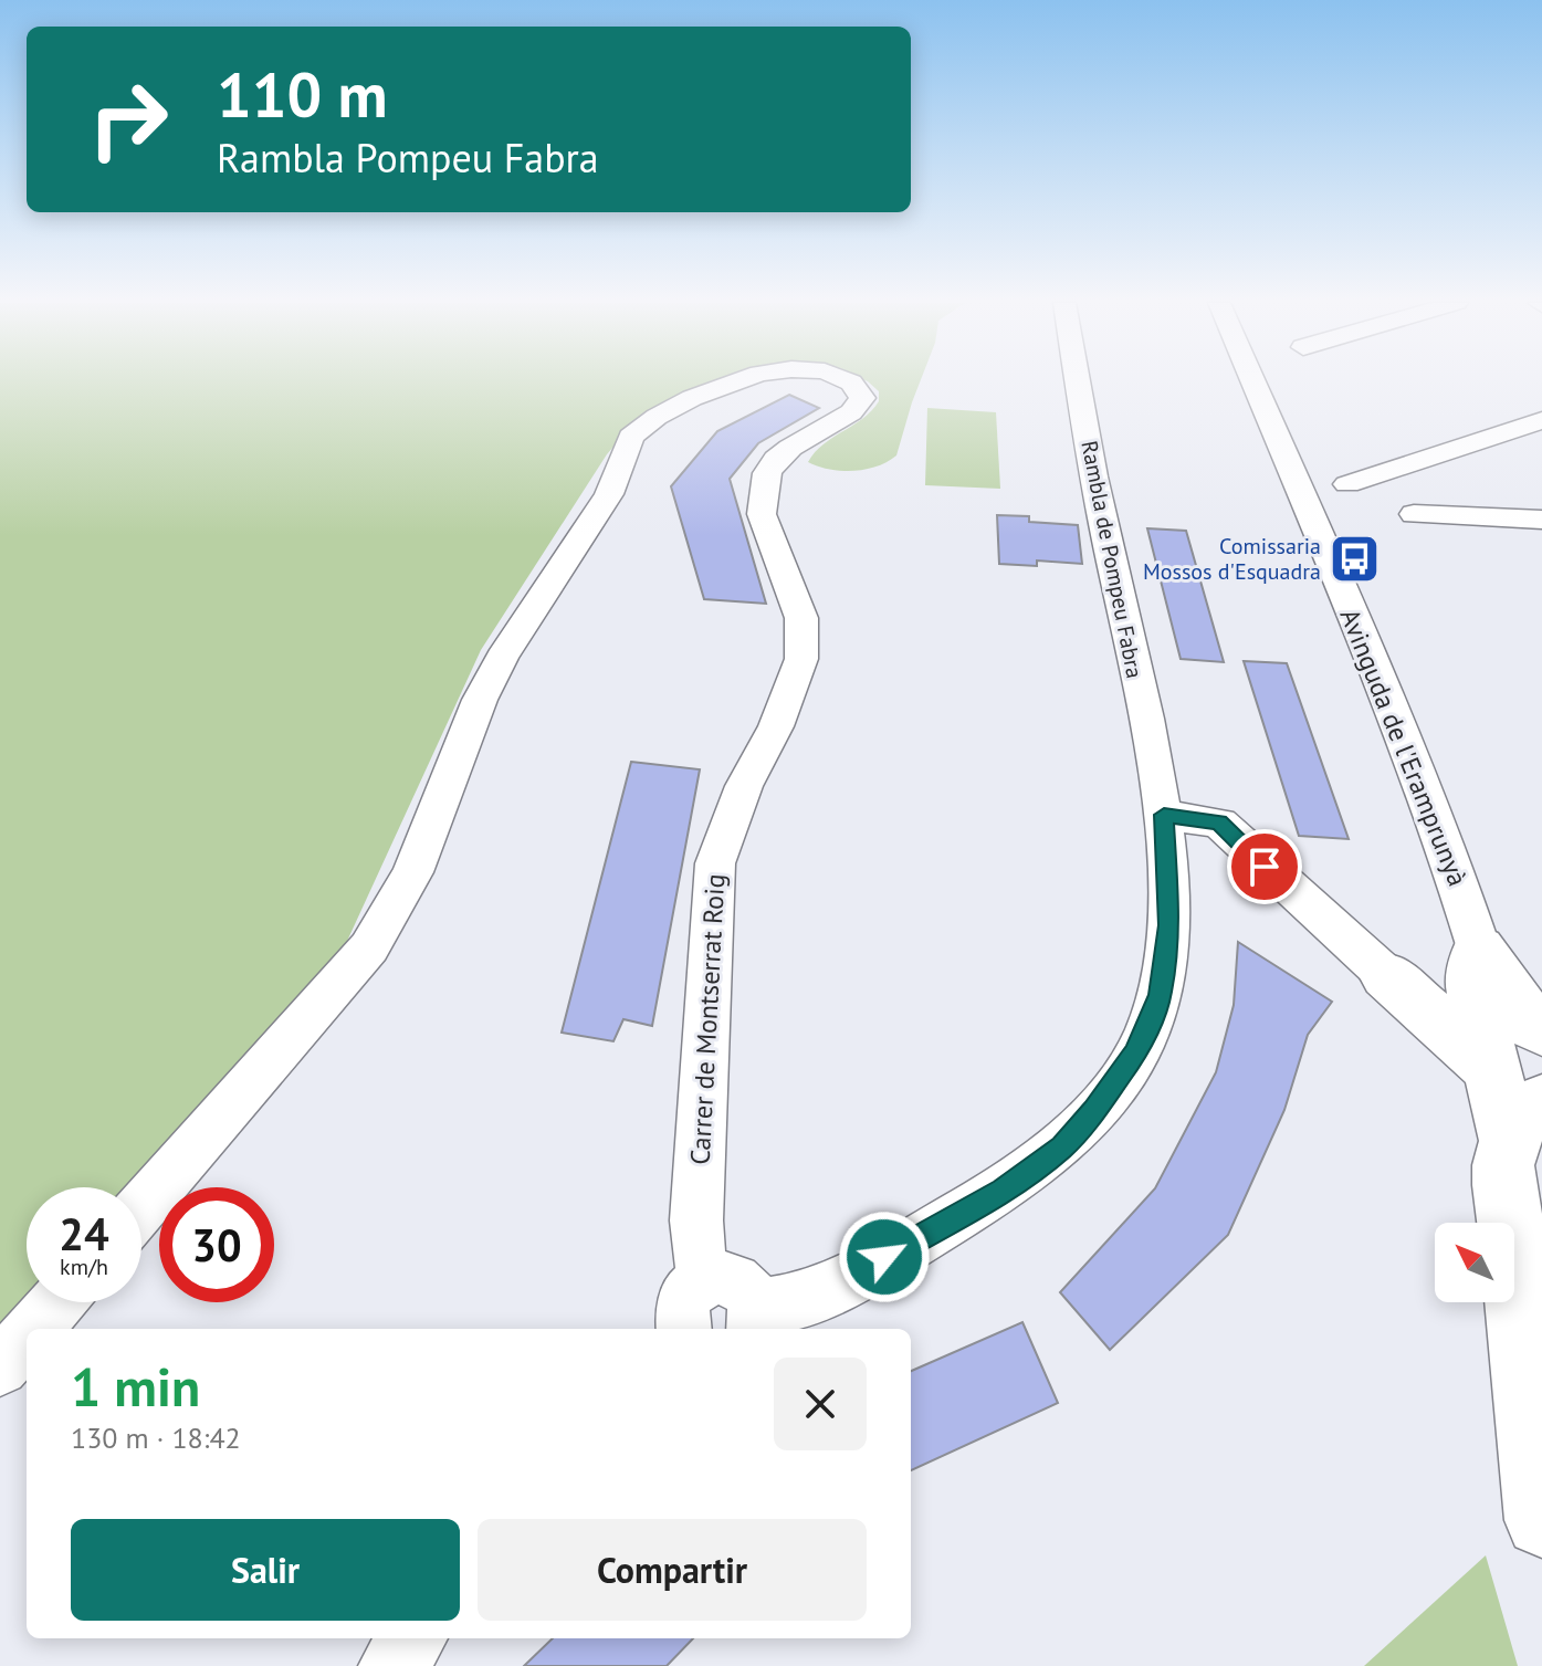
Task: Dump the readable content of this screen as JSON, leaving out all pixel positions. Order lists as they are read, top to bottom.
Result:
{
  "streets": {
    "street": ["Rambla de Pompeu Fabra", "Avinguda de l'Eramprunyà", "Carrer de Montserrat Roig"]
  },
  "places": {
    "bus stop": ["Comissaria Mossos d'Esquadra"]
  },
  "north": "top left",
  "page": {
    "turn": ["110 m", "Rambla Pompeu Fabra"],
    "speed": "24 km/h",
    "limit": "30",
    "heading": ["1 min", "130 m · 18:42"],
    "buttons": ["Salir", "Compartir"]
  }
}
